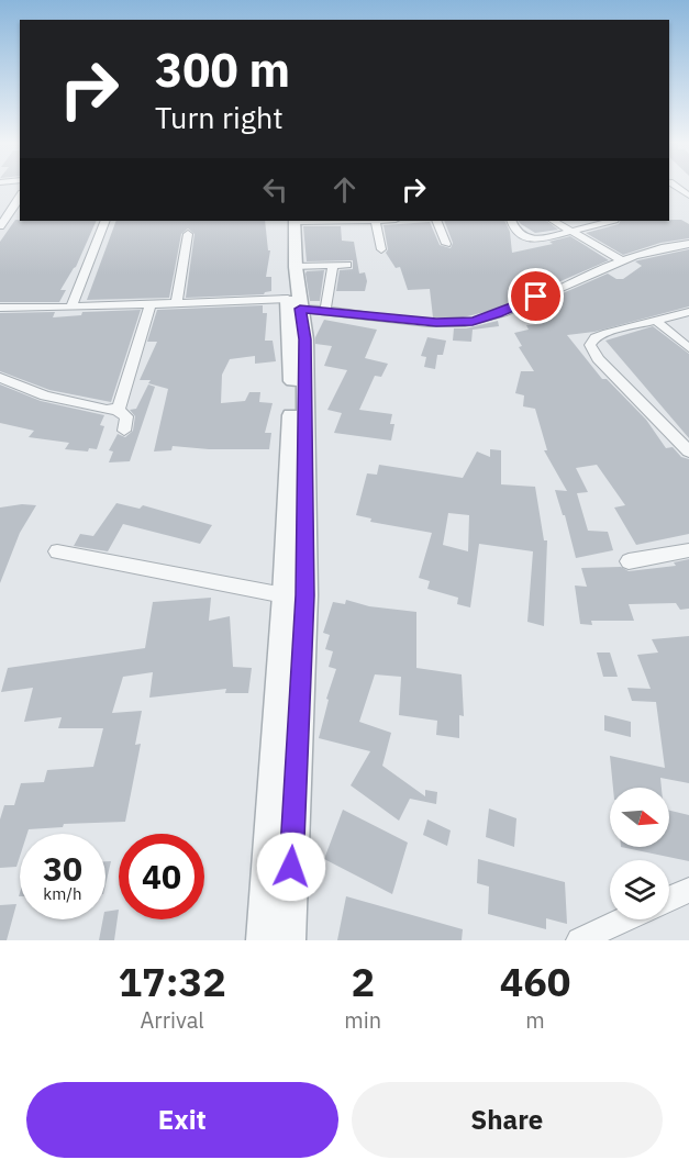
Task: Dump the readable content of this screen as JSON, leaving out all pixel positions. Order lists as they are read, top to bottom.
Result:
{
  "north": "right",
  "page": {
    "turn": ["300 m", "Turn right"],
    "speed": "30 km/h",
    "limit": "40",
    "eta": [
      "17:32",
      "Arrival",
      "2",
      "min",
      "460",
      "m"
    ],
    "buttons": ["Exit", "Share"]
  }
}
